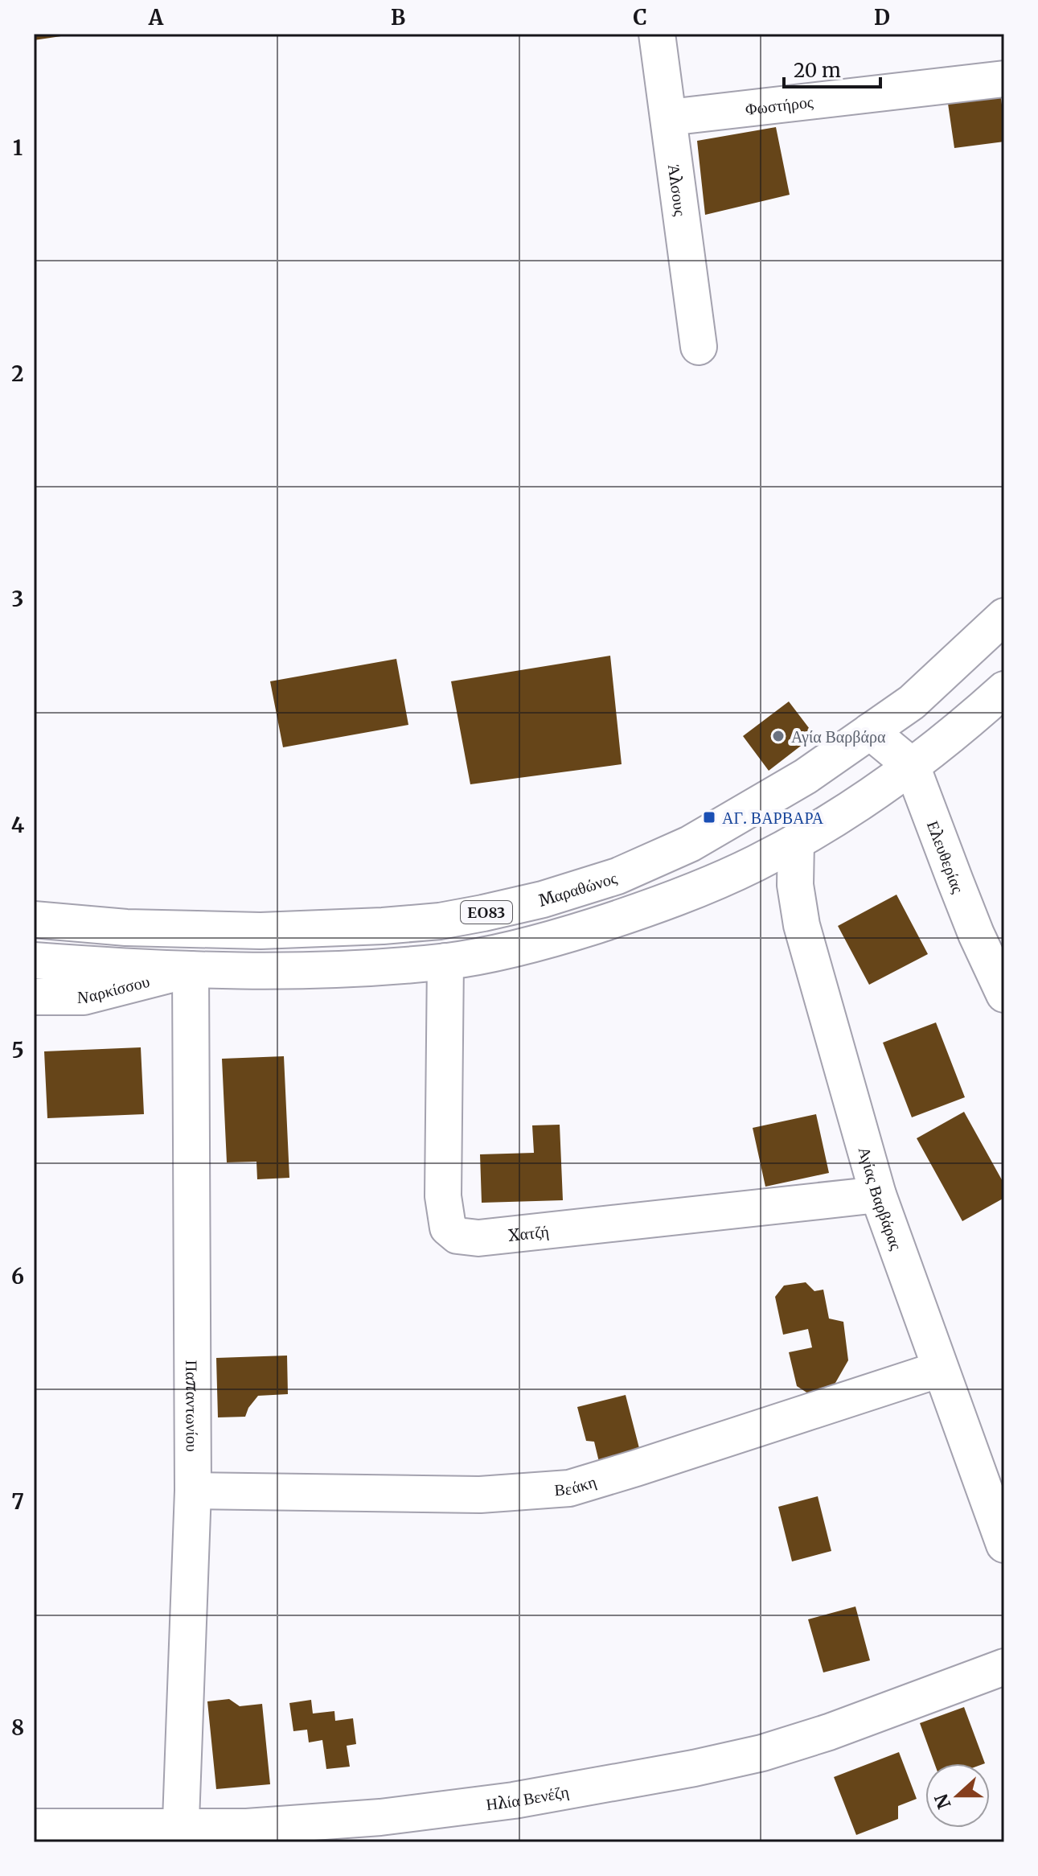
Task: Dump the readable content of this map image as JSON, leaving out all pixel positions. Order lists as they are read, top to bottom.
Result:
{
  "streets": {
    "street": [
      "Φωστήρος",
      "Άλσους",
      "Ελευθερίας",
      "Μαραθώνος",
      "ΕΟ83",
      "Ναρκίσσου",
      "Αγίας Βαρβάρας",
      "Χατζή",
      "Παπαντωνίου",
      "Βεάκη",
      "Ηλία Βενέζη"
    ]
  },
  "crossings": [
    ["Φωστήρος", "Άλσους"],
    ["Ελευθερίας", "Μαραθώνος"],
    ["Ελευθερίας", "ΕΟ83"],
    ["ΕΟ83", "Ναρκίσσου"],
    ["ΕΟ83", "Αγίας Βαρβάρας"],
    ["ΕΟ83", "Χατζή"],
    ["ΕΟ83", "Παπαντωνίου"],
    ["Ναρκίσσου", "Παπαντωνίου"],
    ["Αγίας Βαρβάρας", "Χατζή"],
    ["Αγίας Βαρβάρας", "Βεάκη"],
    ["Παπαντωνίου", "Βεάκη"],
    ["Παπαντωνίου", "Ηλία Βενέζη"]
  ],
  "places": {
    "other": ["Αγία Βαρβάρα"],
    "transit": ["ΑΓ. ΒΑΡΒΑΡΑ"]
  },
  "scale_bar": "20 m",
  "north": "left",
  "grid": {
    "columns": [
      "A",
      "B",
      "C",
      "D"
    ],
    "rows": [
      "1",
      "2",
      "3",
      "4",
      "5",
      "6",
      "7",
      "8"
    ]
  }
}
